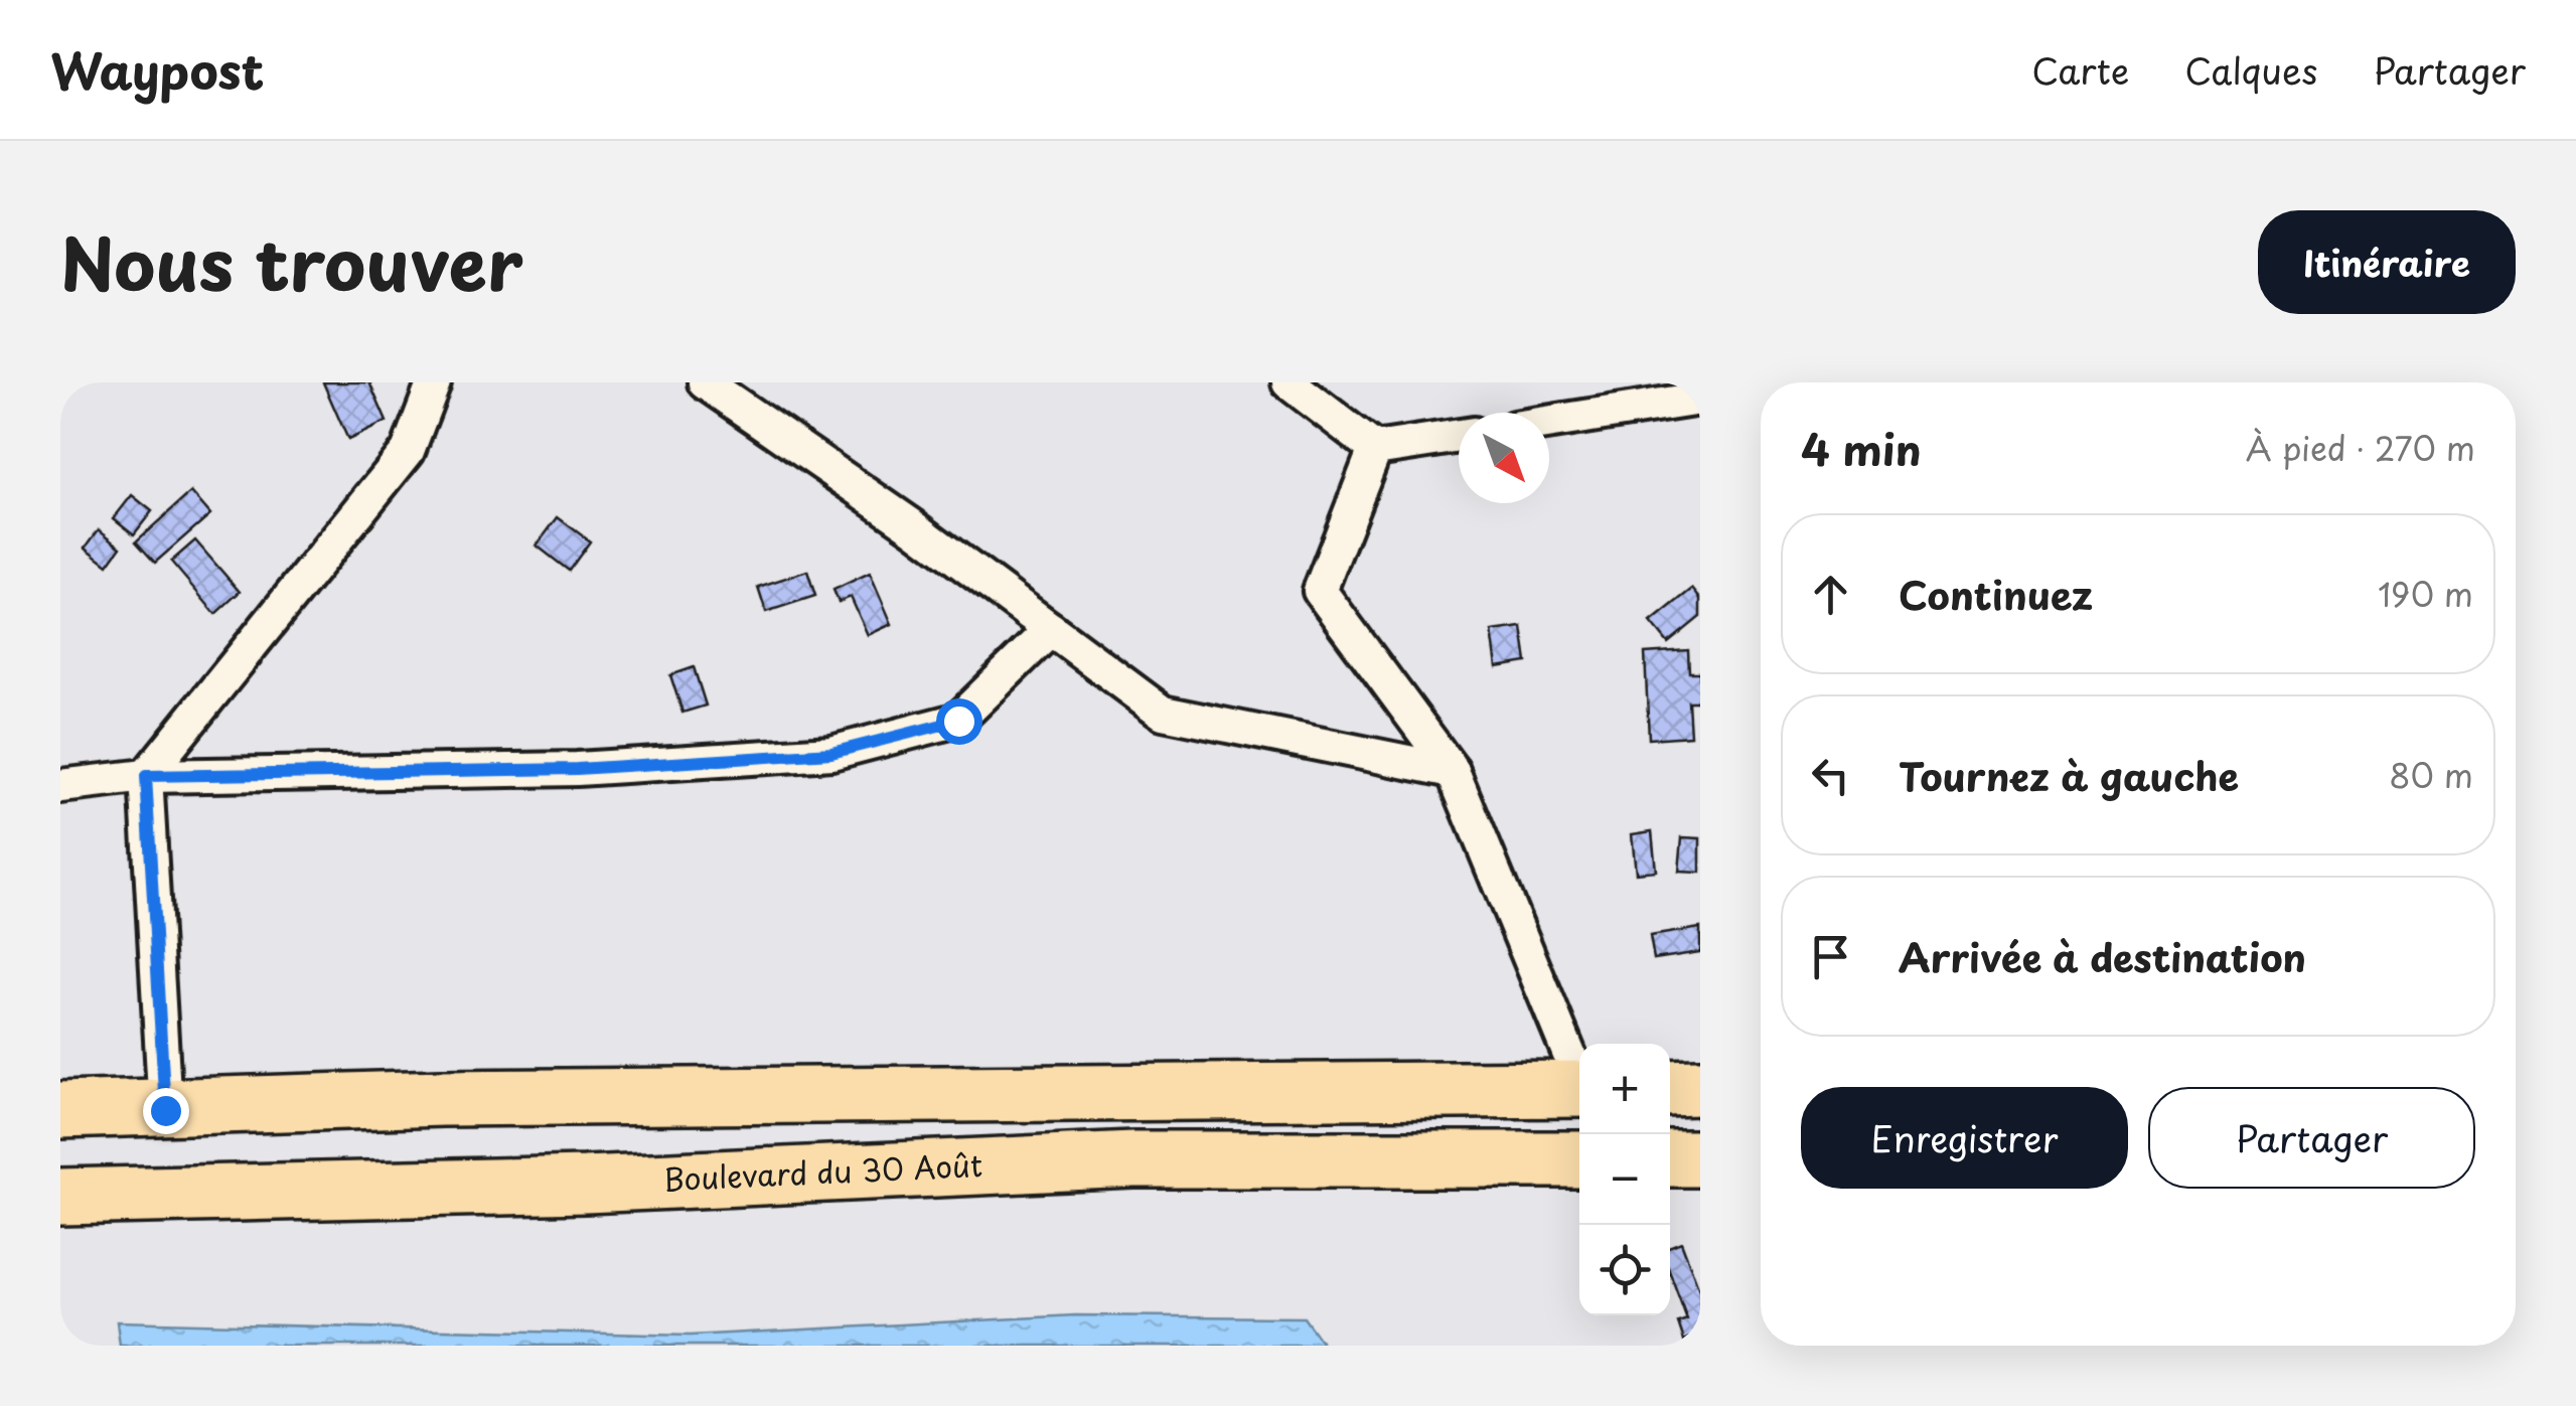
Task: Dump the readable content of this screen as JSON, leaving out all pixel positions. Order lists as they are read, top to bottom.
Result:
{
  "streets": {
    "highway": ["Boulevard du 30 Août"]
  },
  "north": "bottom right",
  "page": {
    "header": "Waypost",
    "nav": ["Carte", "Calques", "Partager"],
    "title": "Nous trouver",
    "buttons": [
      "Itinéraire",
      ["Enregistrer", "Partager"]
    ],
    "heading": ["4 min", "À pied · 270 m"],
    "list": [
      ["Continuez", "190 m"],
      ["Tournez à gauche", "80 m"],
      "Arrivée à destination"
    ],
    "map_buttons": ["+", "−"]
  }
}
